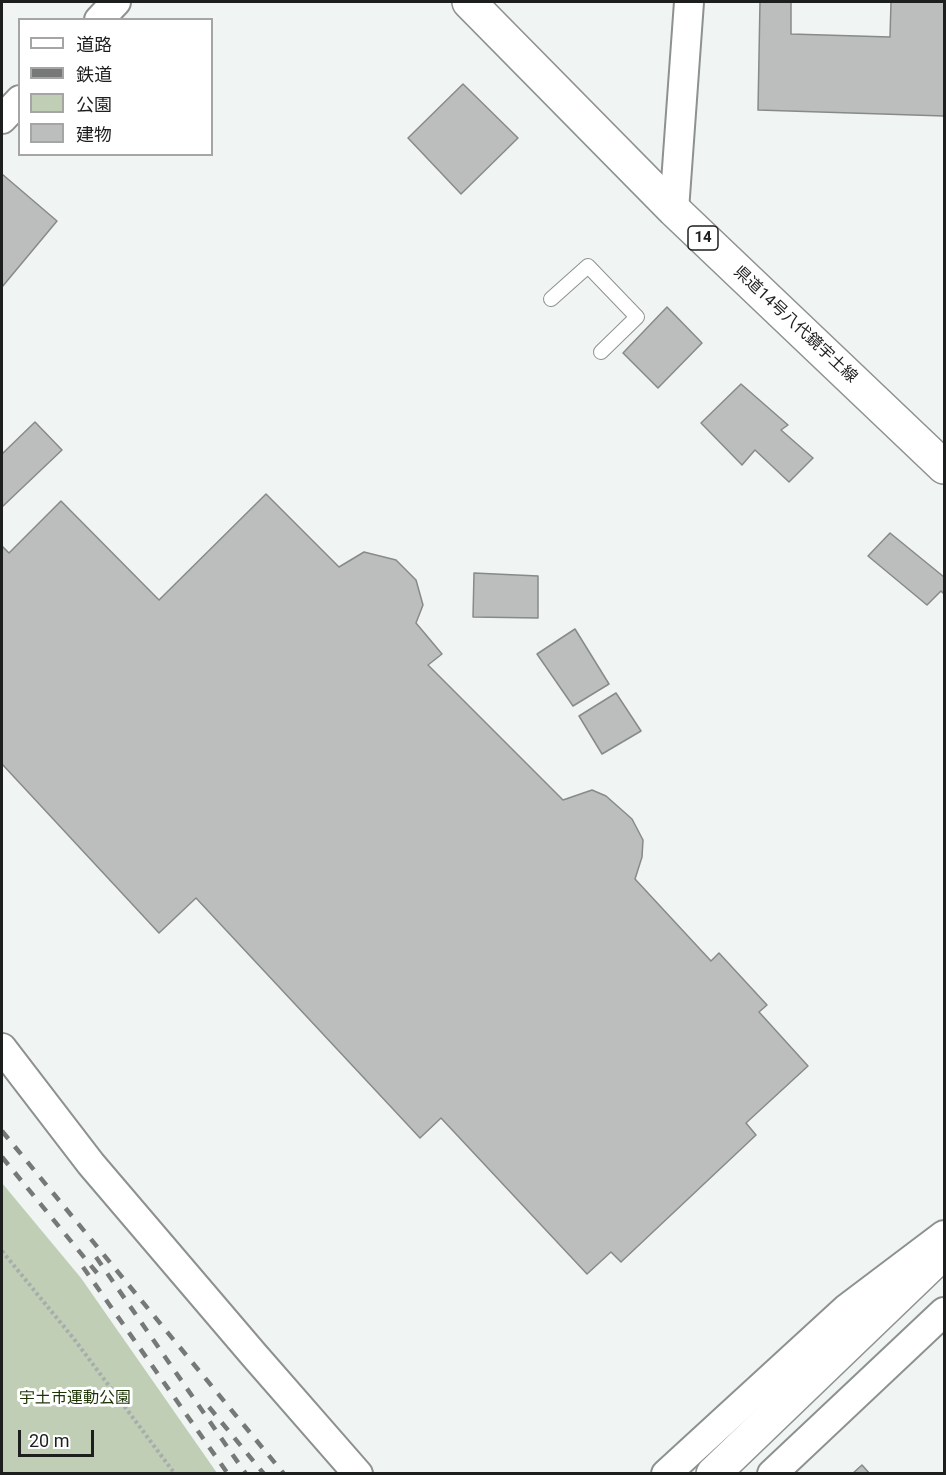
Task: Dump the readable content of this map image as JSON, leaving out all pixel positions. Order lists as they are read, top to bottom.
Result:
{
  "streets": {
    "main road": ["14", "県道14号八代鏡宇土線"]
  },
  "parks": ["宇土市運動公園"],
  "legend": [
    "道路",
    "鉄道",
    "公園",
    "建物"
  ],
  "scale_bar": "20 m"
}
